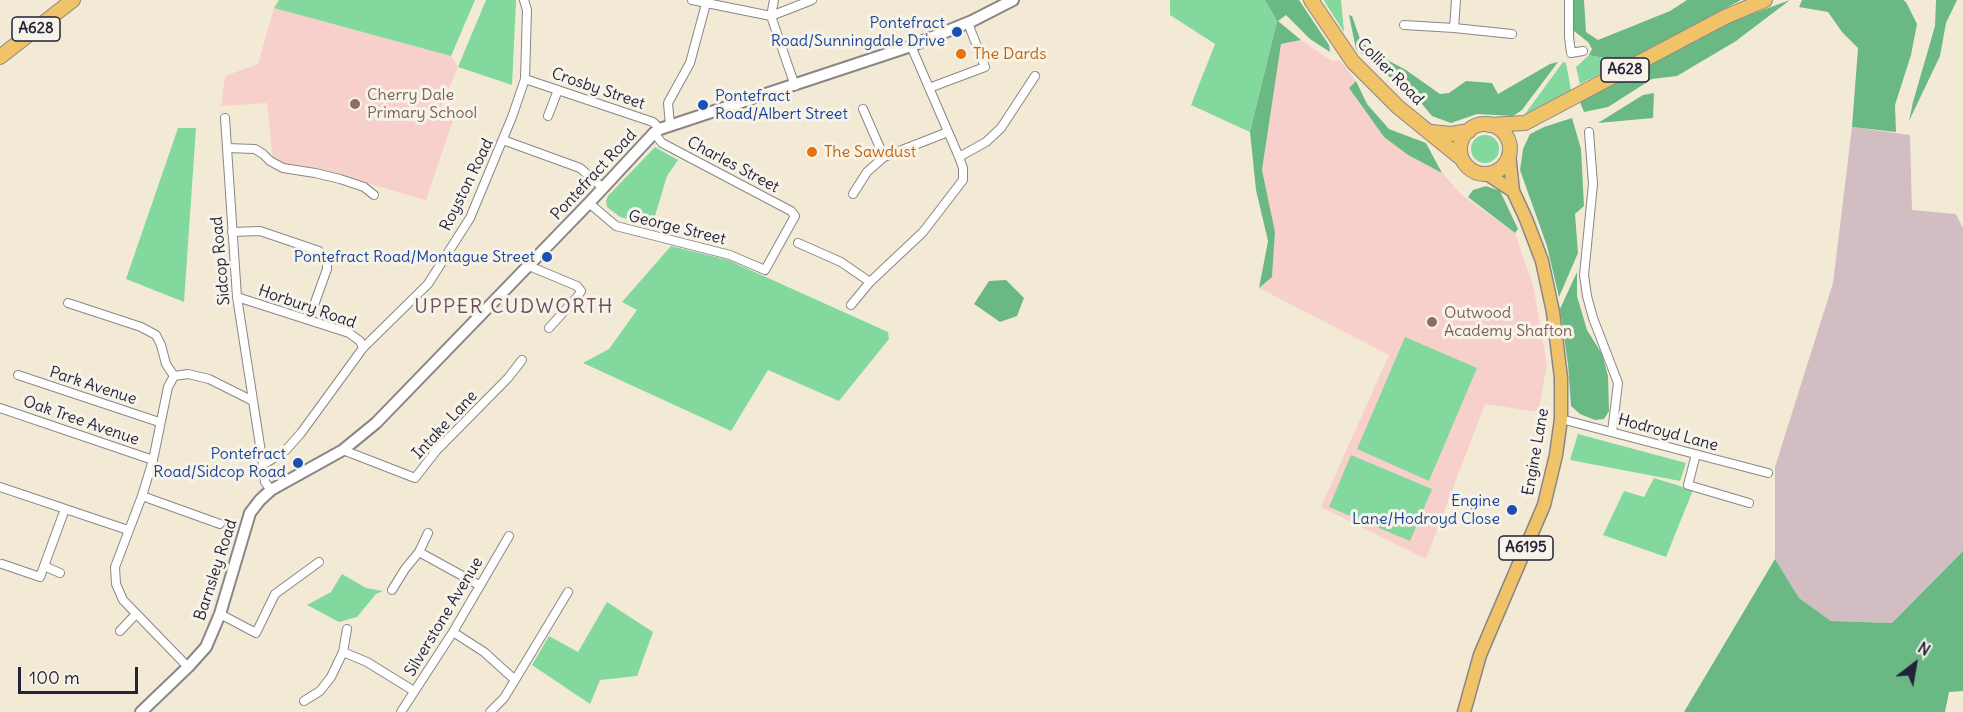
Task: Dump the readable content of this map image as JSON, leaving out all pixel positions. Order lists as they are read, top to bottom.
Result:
{
  "streets": {
    "highway": ["A628", "Collier Road"],
    "main road": ["Engine Lane", "A6195"],
    "street": [
      "Crosby Street",
      "Charles Street",
      "Pontefract Road",
      "Royston Road",
      "George Street",
      "Sidcop Road",
      "Horbury Road",
      "Park Avenue",
      "Oak Tree Avenue",
      "Intake Lane",
      "Hodroyd Lane",
      "Barnsley Road",
      "Silverstone Avenue"
    ]
  },
  "crossings": [
    ["A628", "Collier Road"],
    ["A628", "Engine Lane"],
    ["Collier Road", "Engine Lane"],
    ["Crosby Street", "Charles Street"],
    ["Crosby Street", "Pontefract Road"],
    ["Crosby Street", "Royston Road"],
    ["Charles Street", "Pontefract Road"],
    ["Charles Street", "George Street"],
    ["Pontefract Road", "George Street"],
    ["Pontefract Road", "Intake Lane"],
    ["Pontefract Road", "Barnsley Road"],
    ["Royston Road", "Sidcop Road"],
    ["Royston Road", "Horbury Road"],
    ["Sidcop Road", "Horbury Road"],
    ["Hodroyd Lane", "Engine Lane"]
  ],
  "districts": ["UPPER CUDWORTH"],
  "places": [
    "Pontefract Road/Sunningdale Drive",
    "The Dards",
    "Cherry Dale Primary School",
    "Pontefract Road/Albert Street",
    "The Sawdust",
    "Pontefract Road/Montague Street",
    "Outwood Academy Shafton",
    "Pontefract Road/Sidcop Road",
    "Engine Lane/Hodroyd Close"
  ],
  "scale_bar": "100 m",
  "north": "top right"
}
